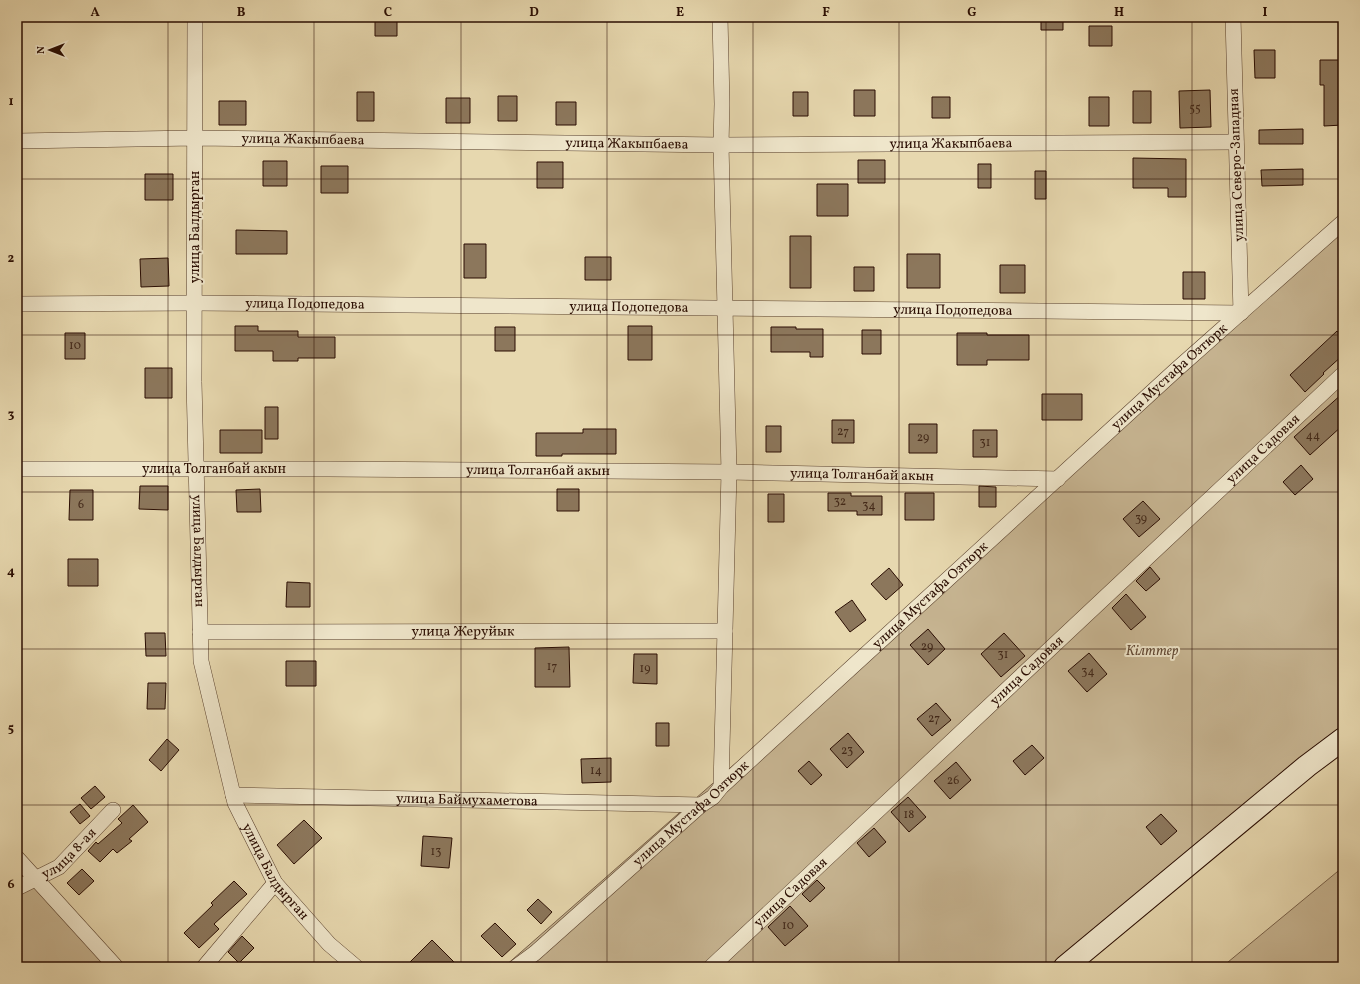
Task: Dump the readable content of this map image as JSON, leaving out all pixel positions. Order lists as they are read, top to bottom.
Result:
{
  "streets": {
    "street": [
      "улица Жакыпбаева",
      "улица Северо-Западная",
      "улица Балдырган",
      "улица Подопедова",
      "улица Мустафа Озтюрк",
      "улица Садовая",
      "улица Толганбай акын",
      "улица Жеруйык",
      "улица Баймухаметова",
      "улица 8-ая"
    ]
  },
  "crossings": [
    ["улица Жакыпбаева", "улица Северо-Западная"],
    ["улица Жакыпбаева", "улица Балдырган"],
    ["улица Северо-Западная", "улица Подопедова"],
    ["улица Северо-Западная", "улица Мустафа Озтюрк"],
    ["улица Балдырган", "улица Подопедова"],
    ["улица Балдырган", "улица Толганбай акын"],
    ["улица Балдырган", "улица Жеруйык"],
    ["улица Балдырган", "улица Баймухаметова"],
    ["улица Подопедова", "улица Мустафа Озтюрк"],
    ["улица Мустафа Озтюрк", "улица Толганбай акын"],
    ["улица Мустафа Озтюрк", "улица Баймухаметова"]
  ],
  "parks": ["Кілттер"],
  "house_numbers": [
    "55",
    "10",
    "27",
    "44",
    "29",
    "31",
    "32",
    "6",
    "34",
    "39",
    "29",
    "31",
    "17",
    "19",
    "34",
    "27",
    "23",
    "14",
    "26",
    "18",
    "13",
    "10"
  ],
  "north": "left",
  "grid": {
    "columns": [
      "A",
      "B",
      "C",
      "D",
      "E",
      "F",
      "G",
      "H",
      "I"
    ],
    "rows": [
      "1",
      "2",
      "3",
      "4",
      "5",
      "6"
    ]
  }
}
